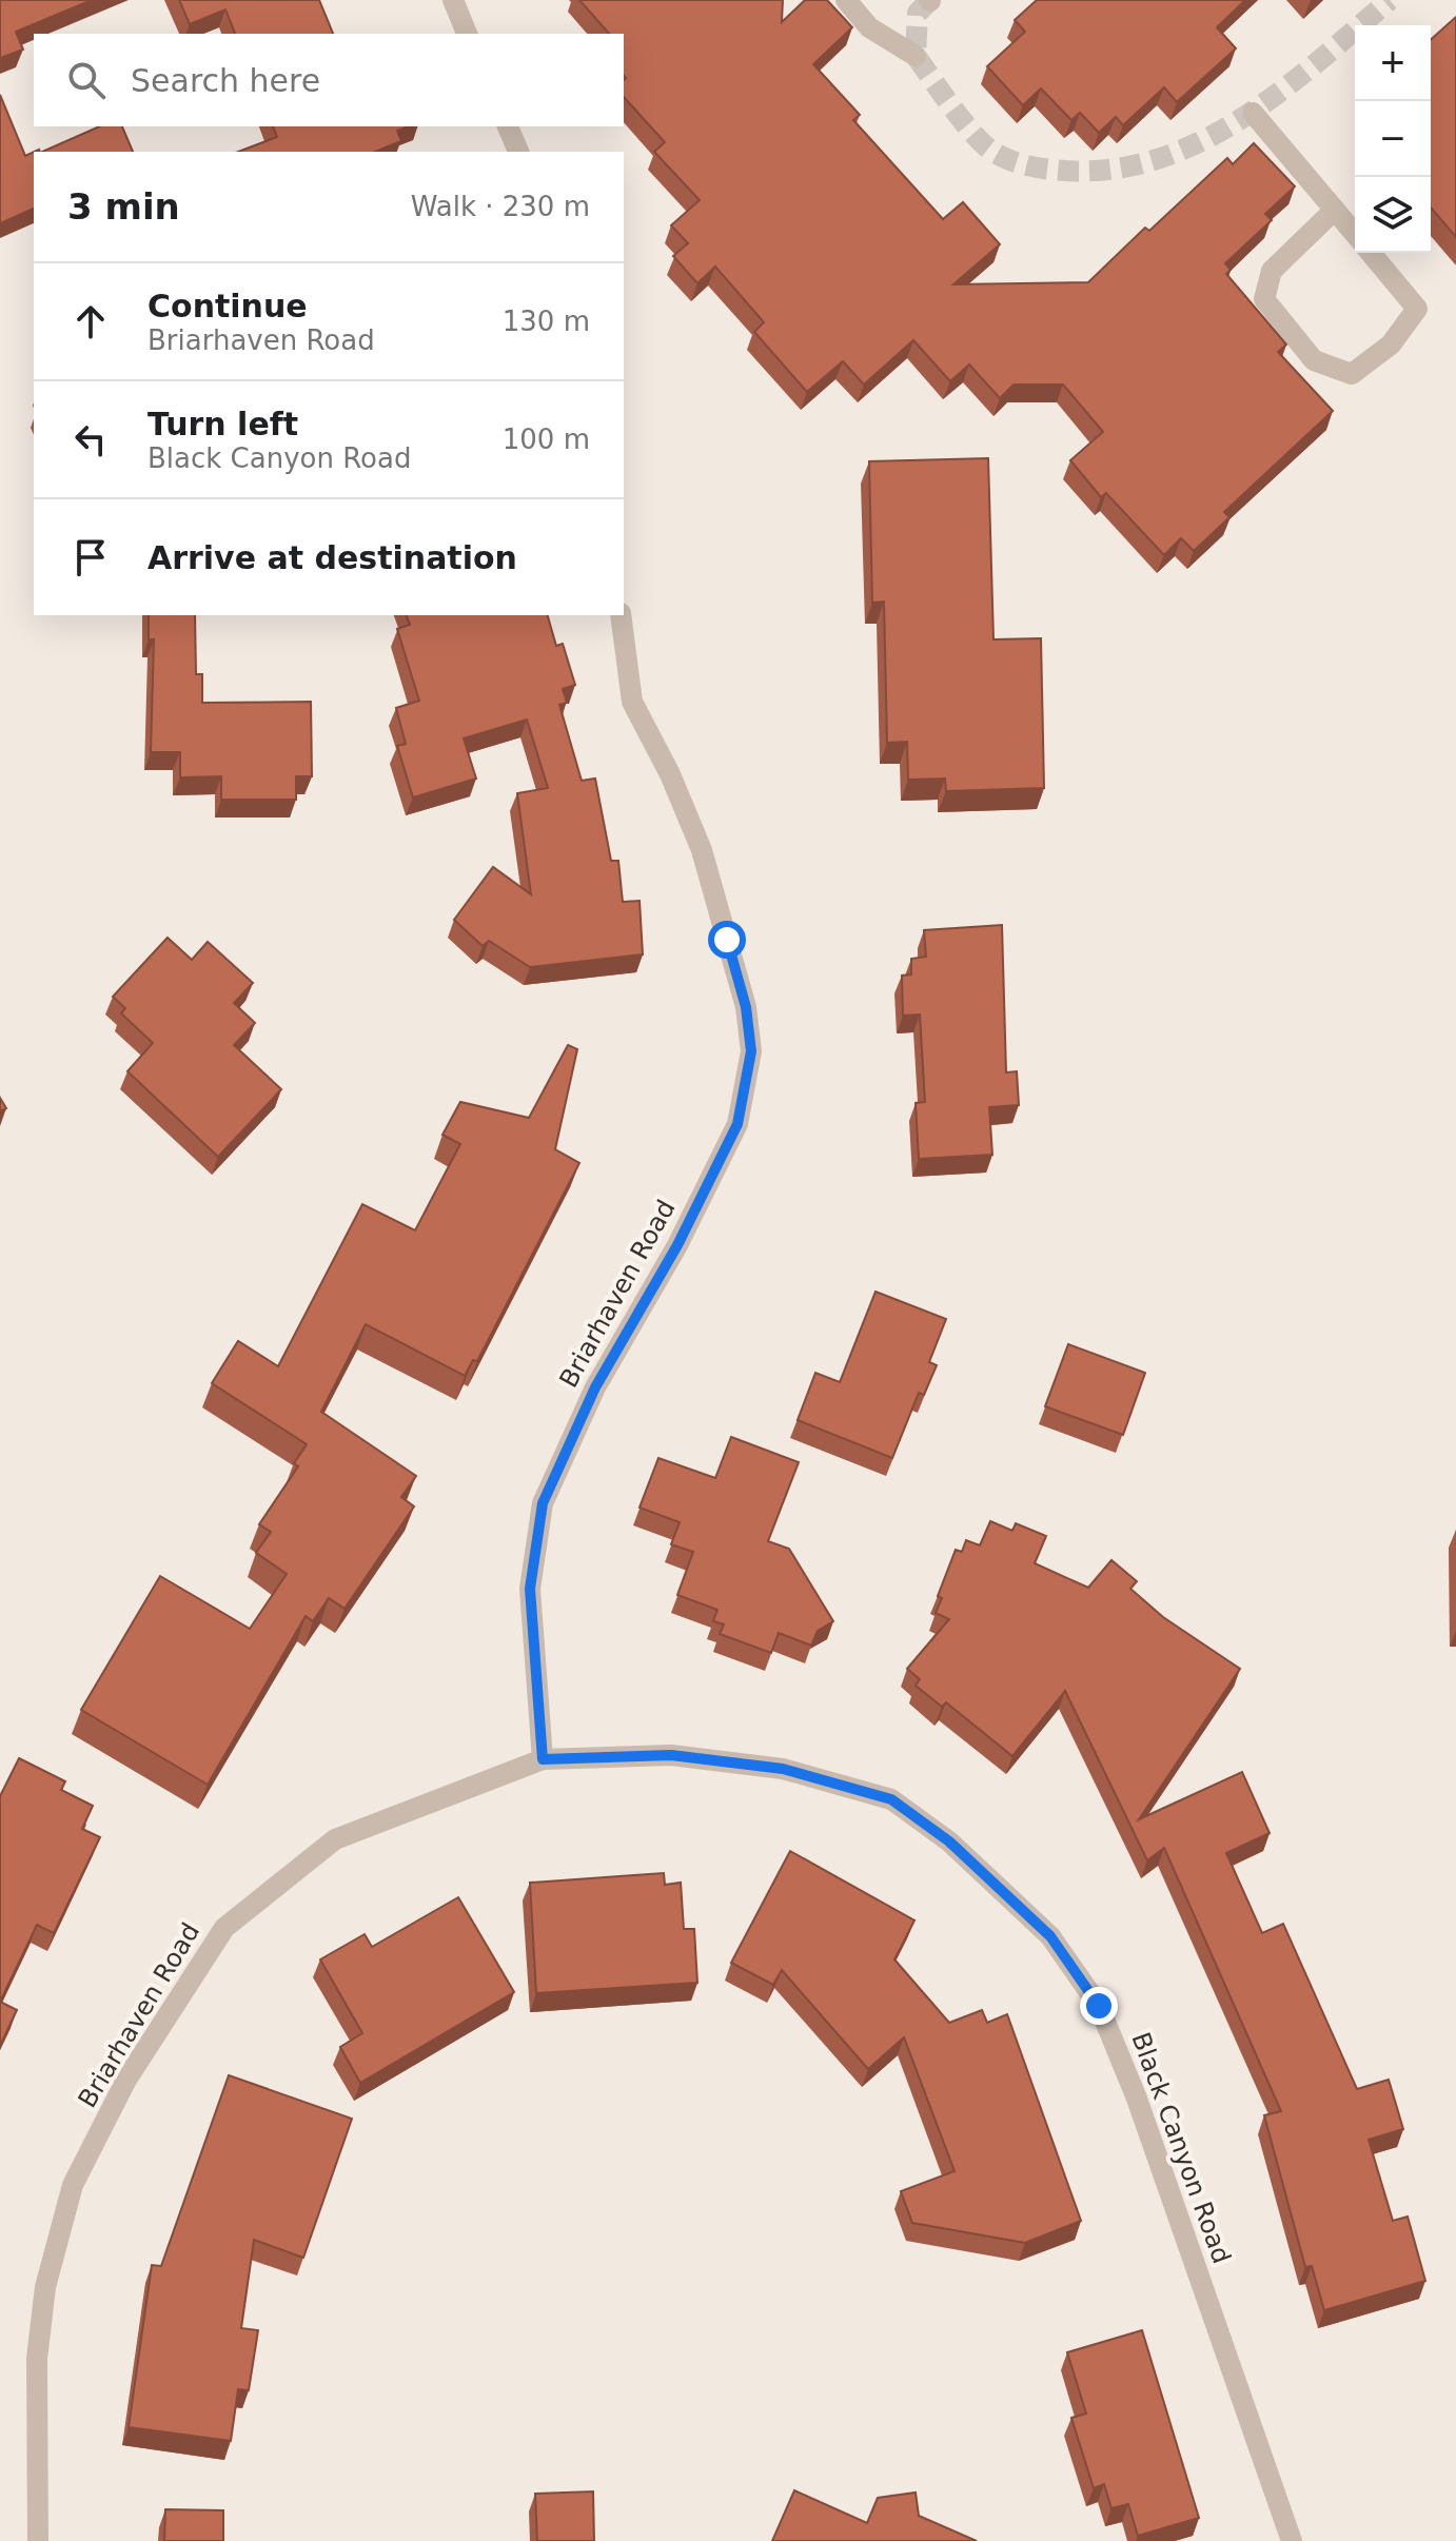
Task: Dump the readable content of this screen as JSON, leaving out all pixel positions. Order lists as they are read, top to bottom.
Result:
{
  "streets": {
    "street": ["Briarhaven Road", "Black Canyon Road"]
  },
  "crossings": [
    ["Briarhaven Road", "Black Canyon Road"]
  ],
  "page": {
    "map_buttons": ["+", "−"],
    "search": "Search here",
    "heading": ["3 min", "Walk · 230 m"],
    "list": [
      ["Continue", "Briarhaven Road", "130 m"],
      ["Turn left", "Black Canyon Road", "100 m"],
      "Arrive at destination"
    ]
  }
}
